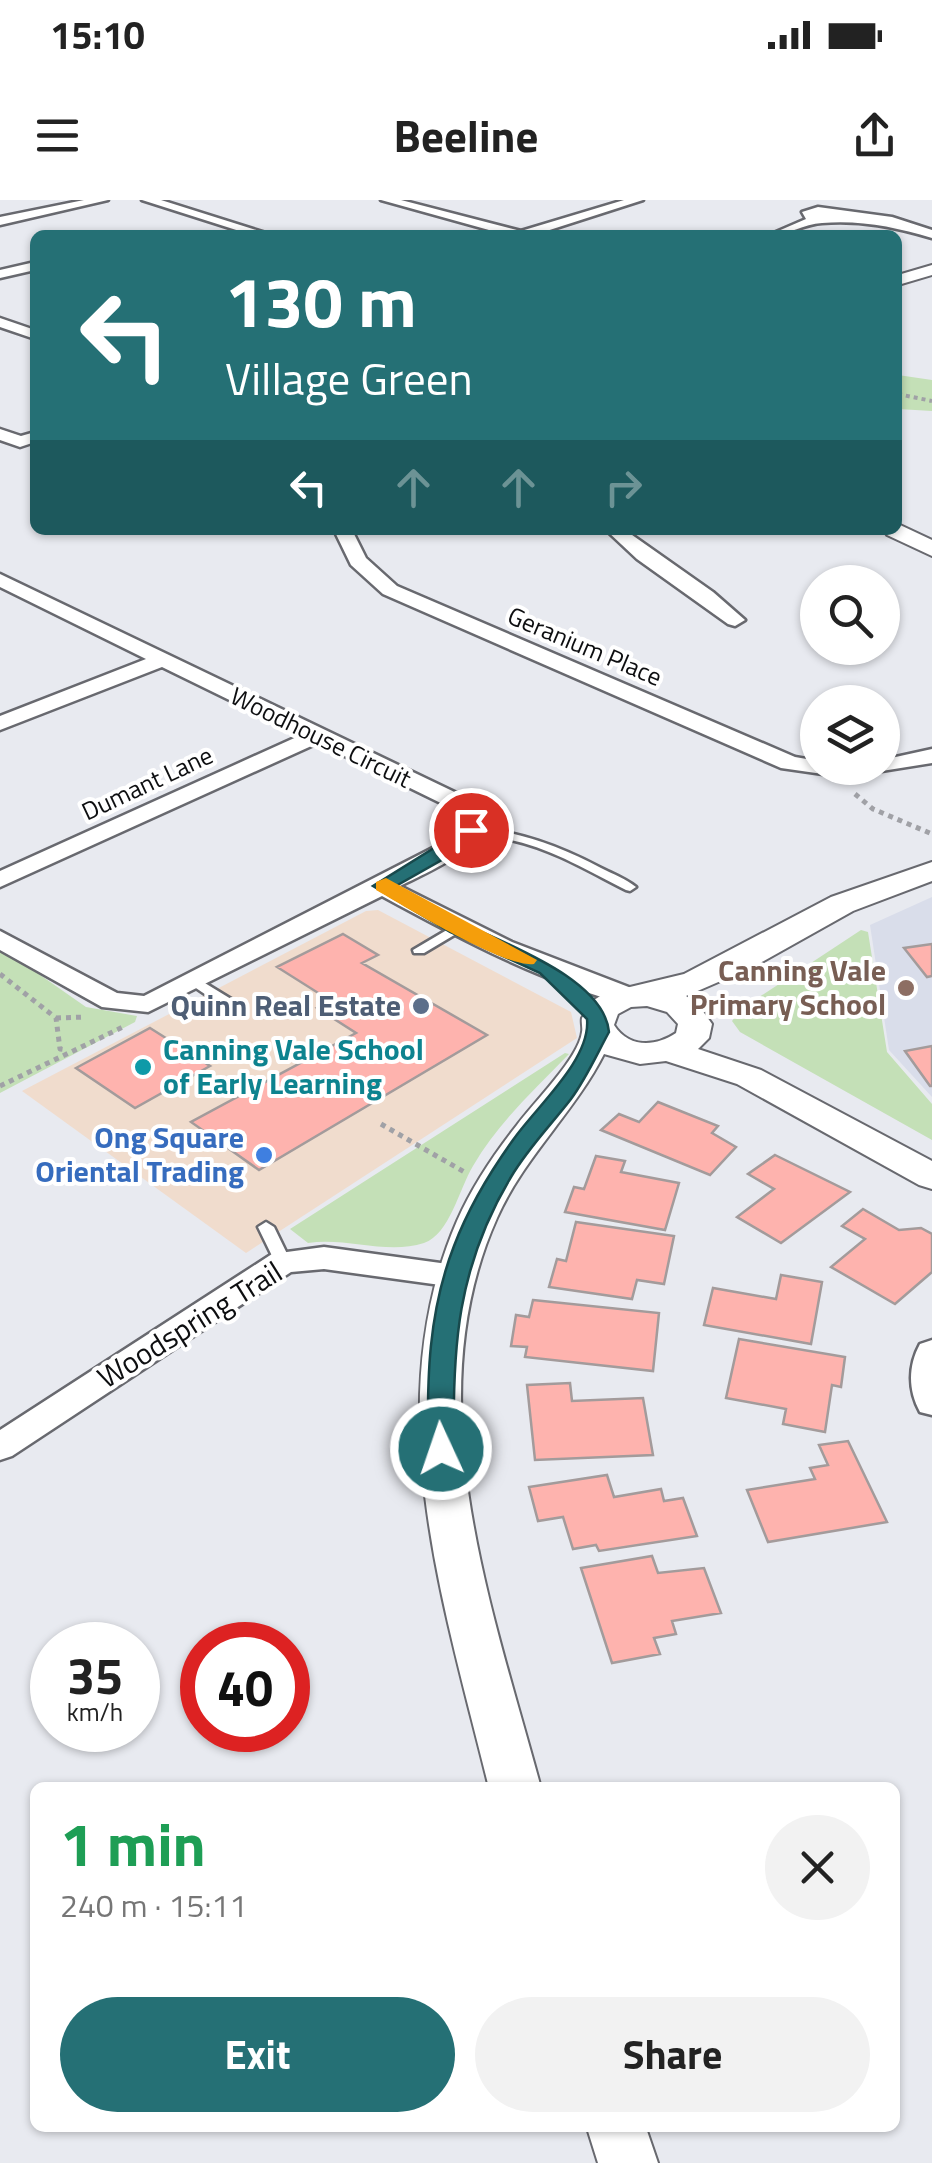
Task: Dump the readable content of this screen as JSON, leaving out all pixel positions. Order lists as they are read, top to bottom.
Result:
{
  "streets": {
    "street": [
      "Geranium Place",
      "Woodhouse Circuit",
      "Dumant Lane",
      "Woodspring Trail"
    ]
  },
  "crossings": [
    ["Woodhouse Circuit", "Dumant Lane"]
  ],
  "places": [
    "Canning Vale Primary School",
    "Quinn Real Estate",
    "Canning Vale School of Early Learning",
    "Ong Square Oriental Trading"
  ],
  "page": {
    "status": "15:10",
    "header": "Beeline",
    "turn": ["130 m", "Village Green"],
    "speed": "35 km/h",
    "limit": "40",
    "heading": ["1 min", "240 m · 15:11"],
    "buttons": ["Exit", "Share"]
  }
}
